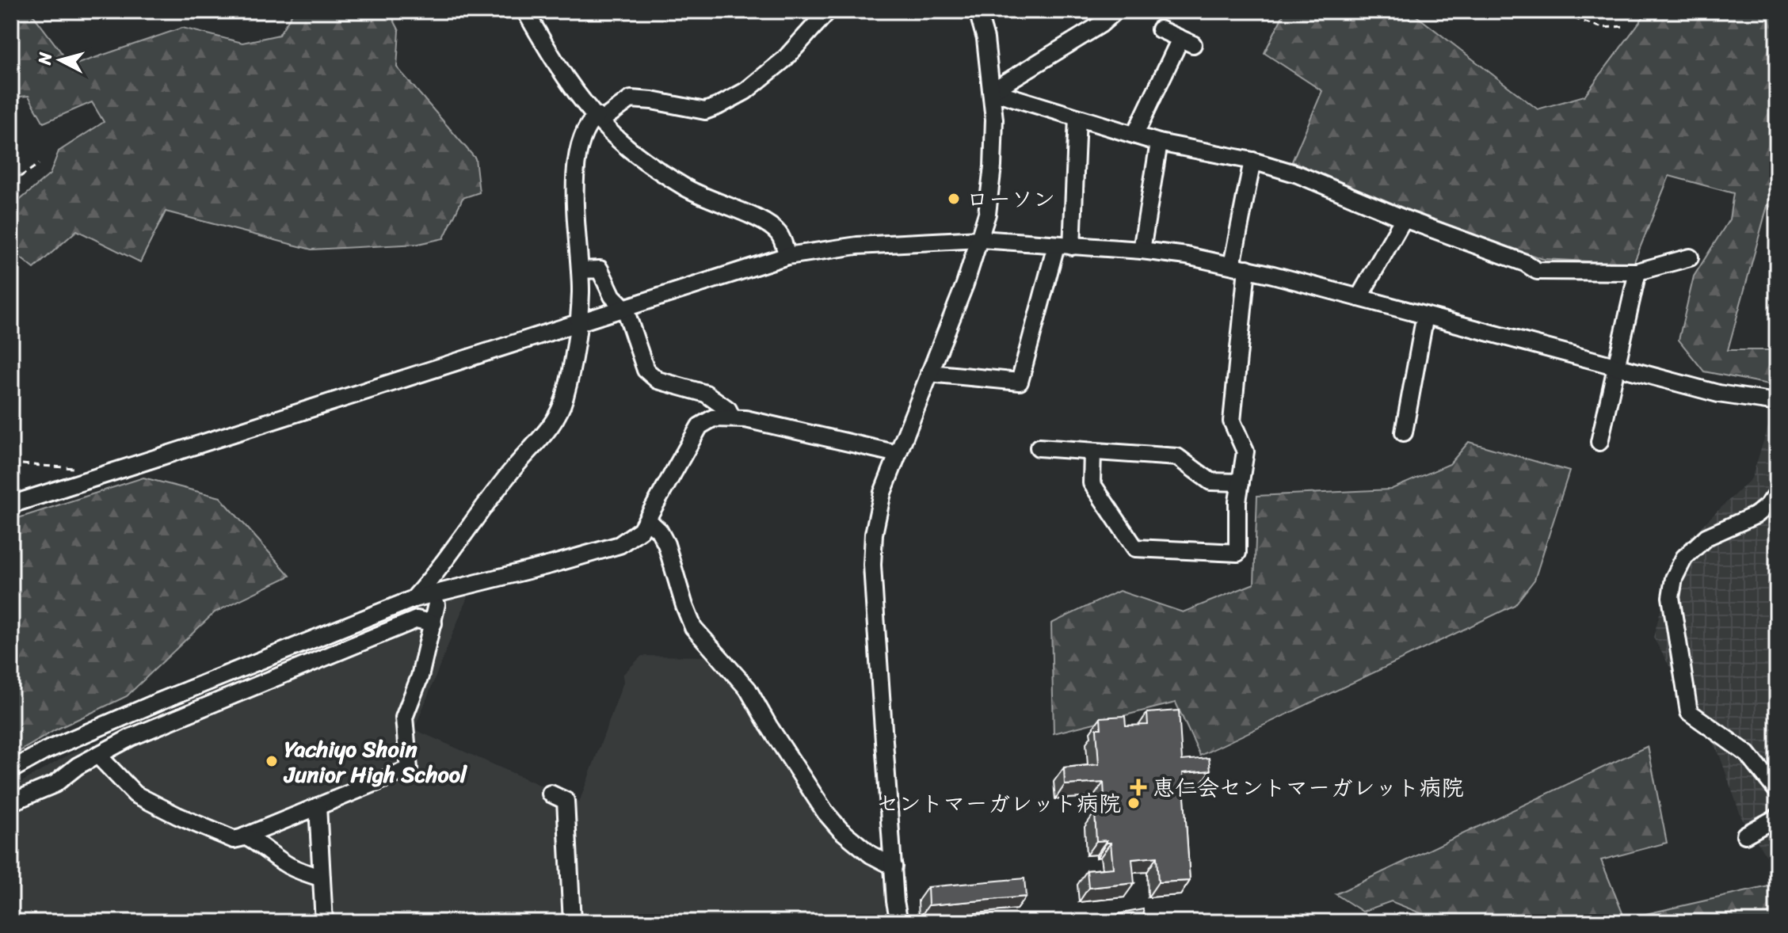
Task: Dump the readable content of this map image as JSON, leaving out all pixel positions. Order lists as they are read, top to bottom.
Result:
{
  "places": {
    "other": ["ローソン", "Yachiyo Shoin Junior High School", "セントマーガレット病院"],
    "health": ["恵仁会セントマーガレット病院"]
  },
  "north": "left"
}
